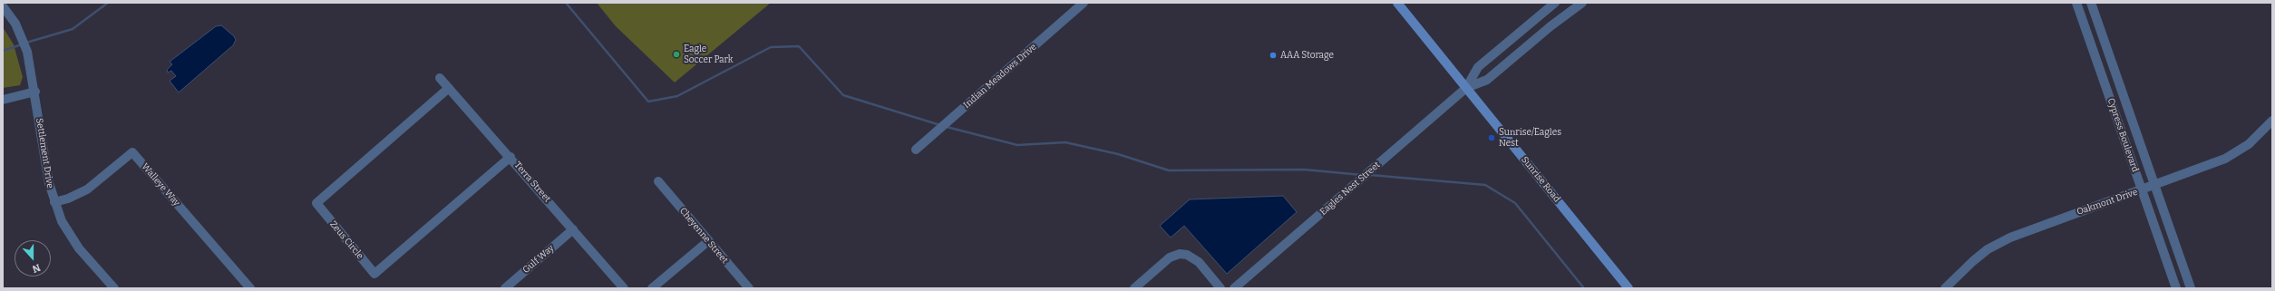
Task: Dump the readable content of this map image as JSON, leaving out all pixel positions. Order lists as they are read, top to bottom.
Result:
{
  "streets": {
    "main road": ["Sunrise Road"],
    "street": [
      "Indian Meadows Drive",
      "Cypress Boulevard",
      "Settlement Drive",
      "Terra Street",
      "Walleye Way",
      "Eagles Nest Street",
      "Oakmont Drive",
      "Cheyenne Street",
      "Zeus Circle",
      "Gulf Way"
    ]
  },
  "crossings": [
    ["Cypress Boulevard", "Oakmont Drive"],
    ["Settlement Drive", "Walleye Way"],
    ["Sunrise Road", "Eagles Nest Street"],
    ["Terra Street", "Zeus Circle"],
    ["Terra Street", "Gulf Way"]
  ],
  "places": ["Eagle Soccer Park", "AAA Storage", "Sunrise/Eagles Nest"],
  "north": "bottom"
}
